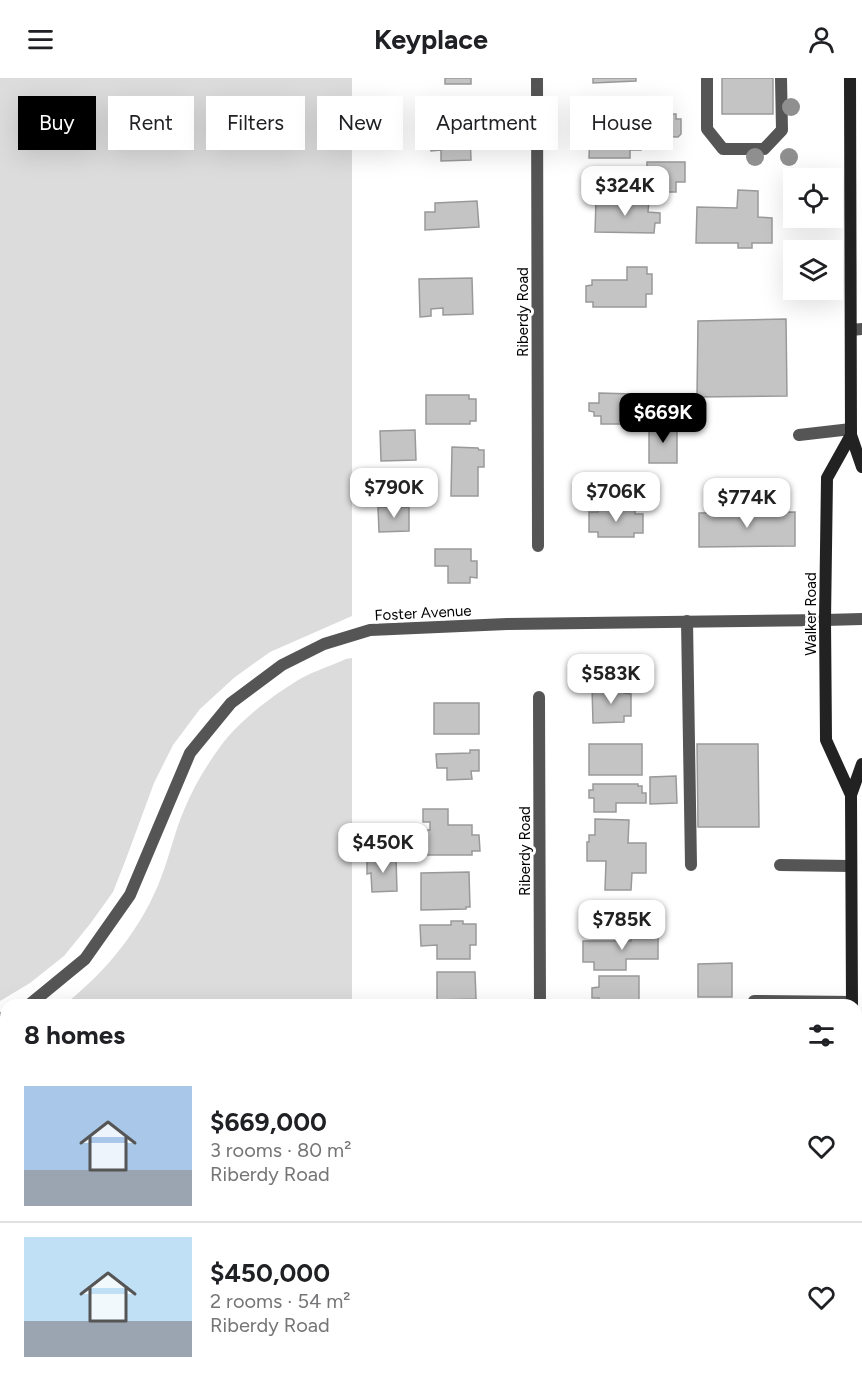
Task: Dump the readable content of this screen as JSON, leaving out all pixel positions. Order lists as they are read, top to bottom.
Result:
{
  "streets": {
    "main road": ["Walker Road"],
    "street": ["Riberdy Road", "Foster Avenue"]
  },
  "crossings": [
    ["Foster Avenue", "Walker Road"]
  ],
  "page": {
    "header": "Keyplace",
    "chip": [
      "Buy",
      "Rent",
      "Filters",
      "New",
      "Apartment",
      "House"
    ],
    "price": [
      "$324K",
      "$669K",
      "$790K",
      "$706K",
      "$774K",
      "$583K",
      "$450K",
      "$785K"
    ],
    "heading": "8 homes",
    "list": [
      {
        "name": "$669,000",
        "note": "3 rooms · 80 m² · Riberdy Road"
      },
      {
        "name": "$450,000",
        "note": "2 rooms · 54 m² · Riberdy Road"
      }
    ]
  }
}
